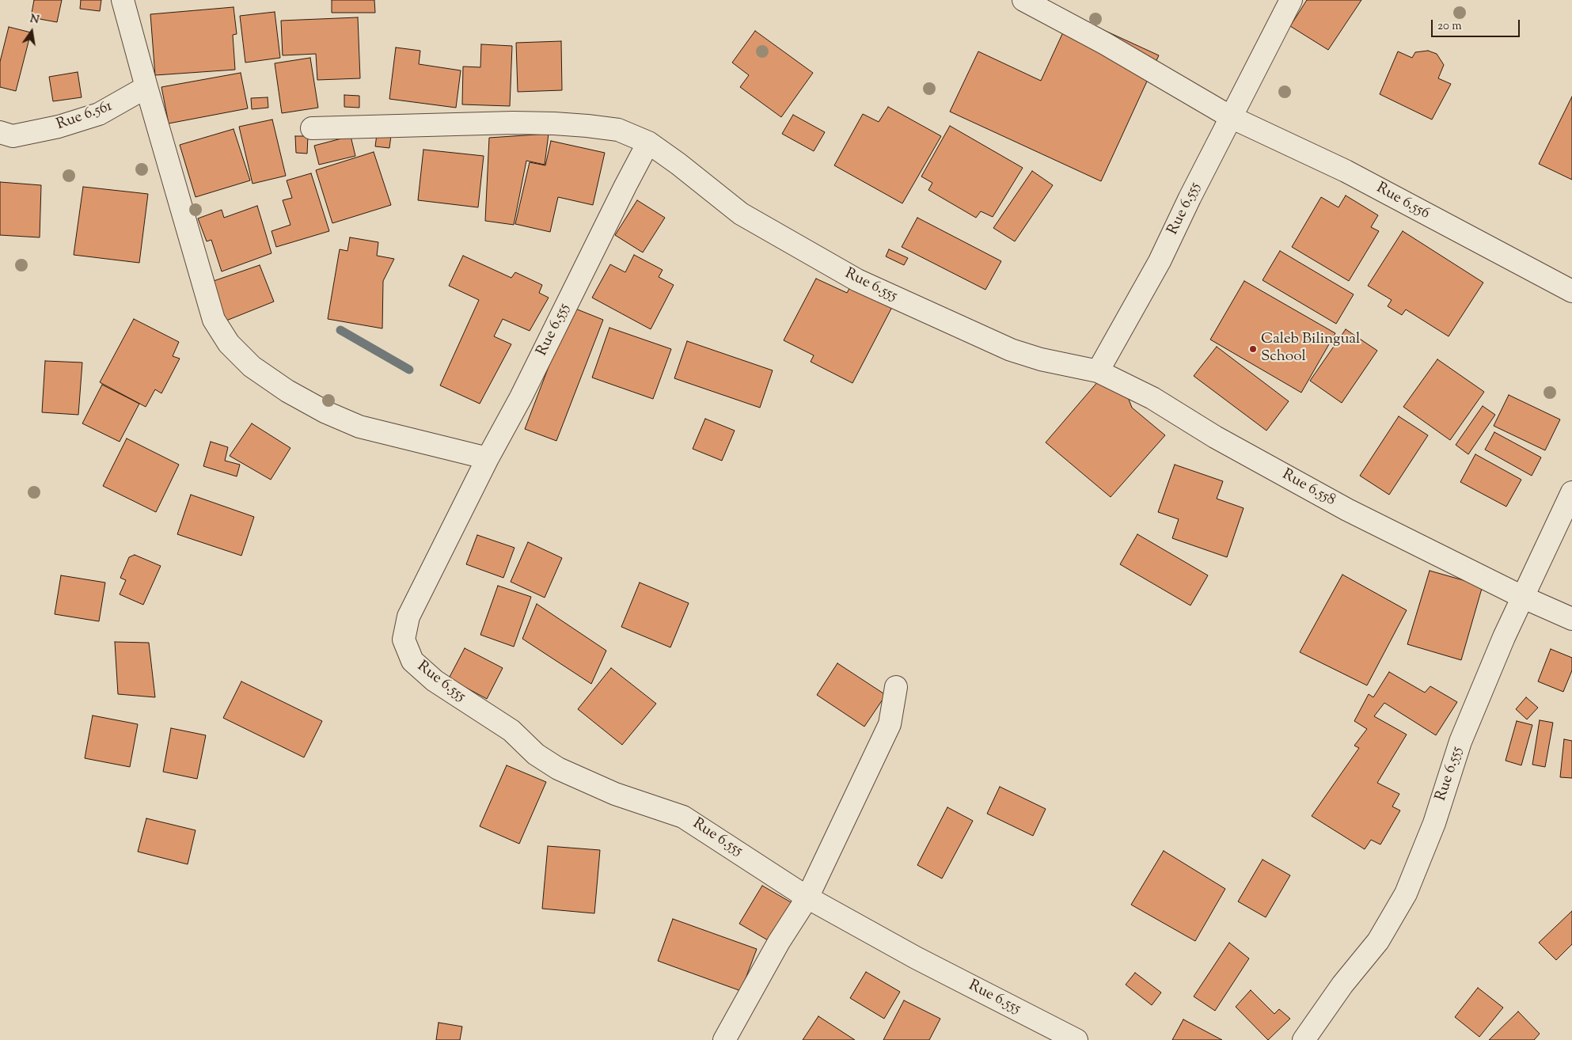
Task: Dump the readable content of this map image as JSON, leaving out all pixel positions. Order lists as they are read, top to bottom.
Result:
{
  "streets": {
    "street": [
      "Rue 6.561",
      "Rue 6.556",
      "Rue 6.555",
      "Rue 6.558"
    ]
  },
  "crossings": [
    ["Rue 6.556", "Rue 6.555"],
    ["Rue 6.555", "Rue 6.558"]
  ],
  "places": ["Caleb Bilingual School"],
  "scale_bar": "20 m",
  "north": "top"
}
